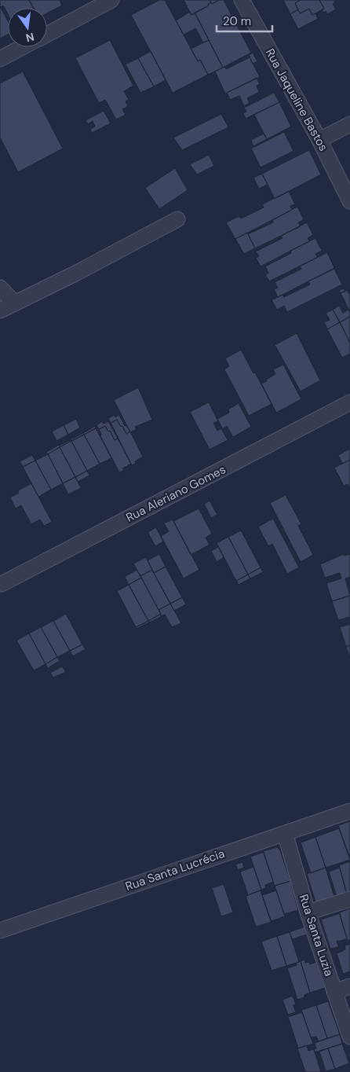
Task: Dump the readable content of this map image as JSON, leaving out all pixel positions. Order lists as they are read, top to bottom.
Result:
{
  "streets": {
    "street": [
      "Rua Jaqueline Bastos",
      "Rua Aleriano Gomes",
      "Rua Santa Lucrécia",
      "Rua Santa Luzia"
    ]
  },
  "crossings": [
    ["Rua Santa Lucrécia", "Rua Santa Luzia"]
  ],
  "scale_bar": "20 m",
  "north": "bottom"
}
